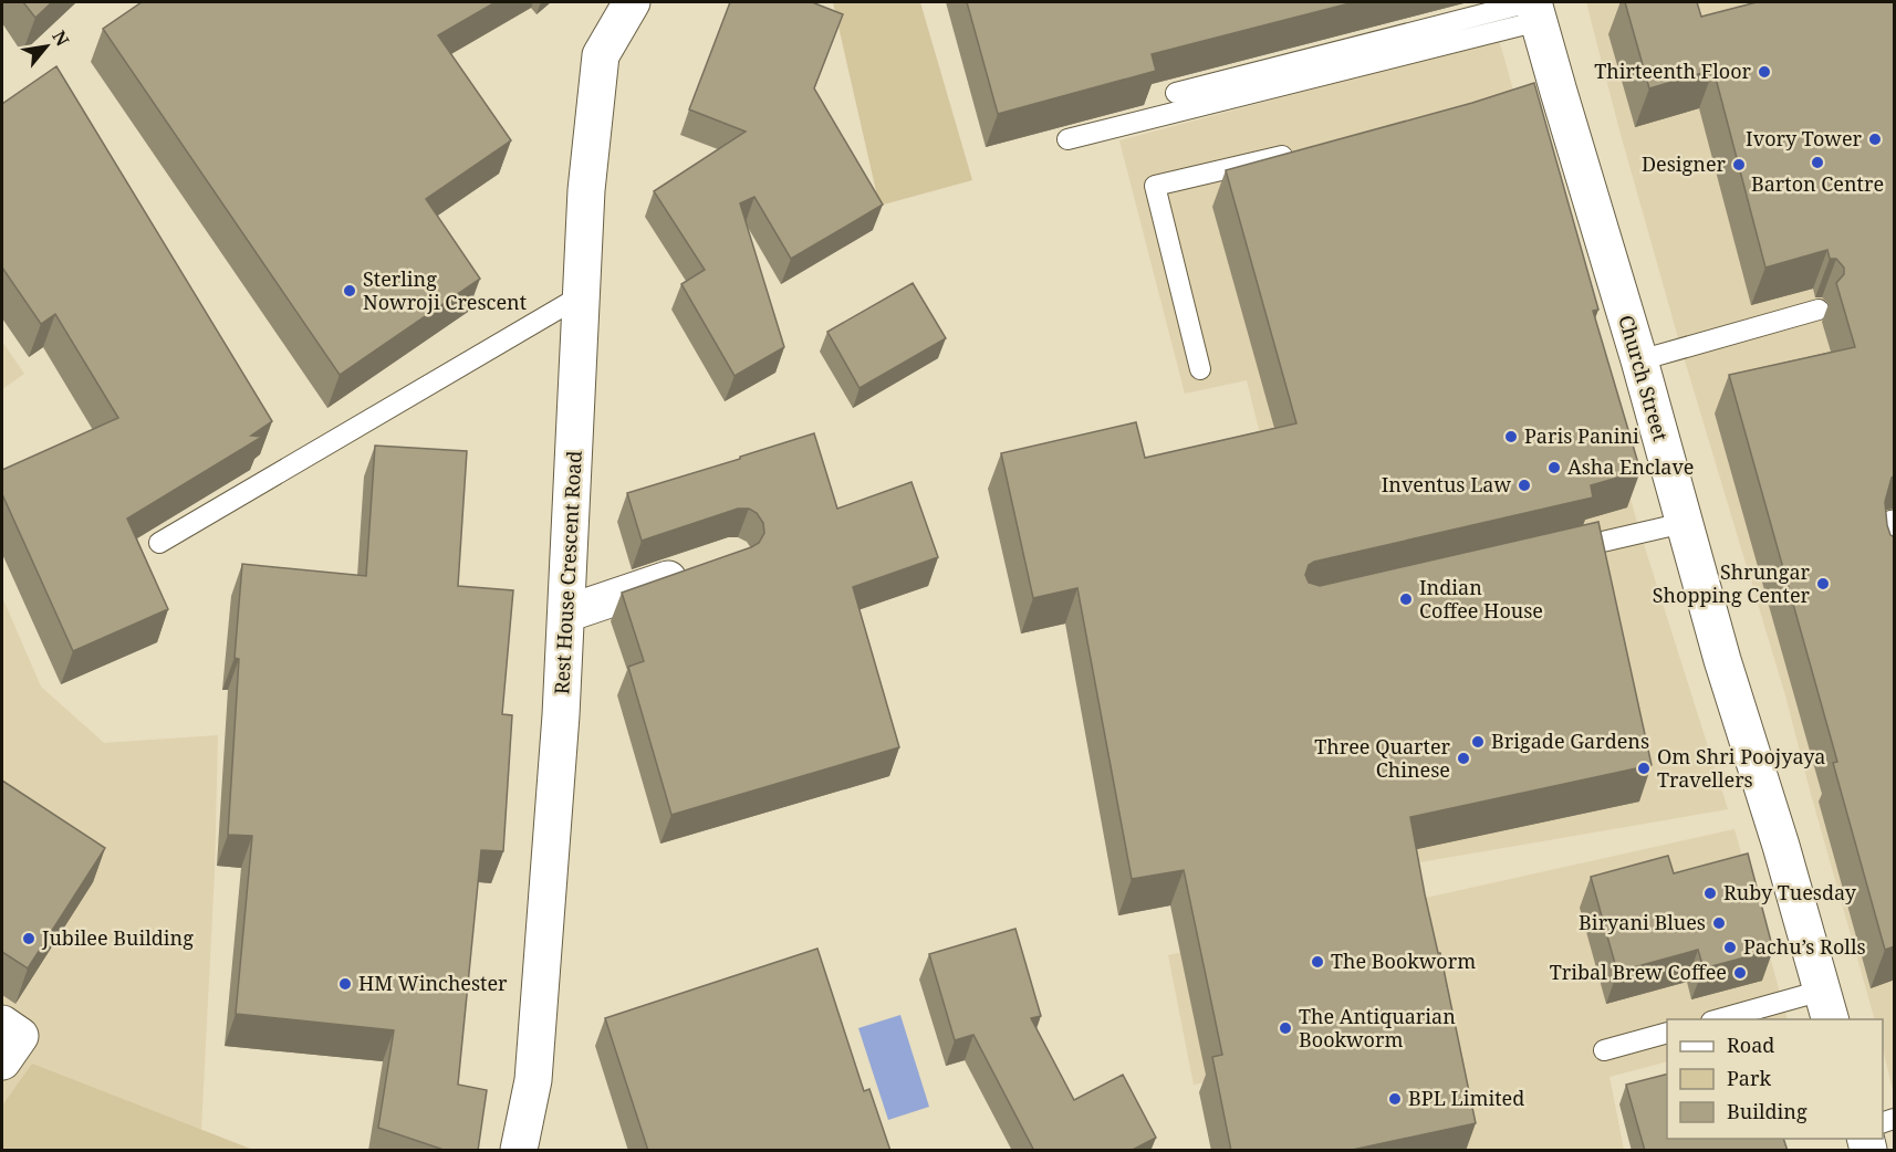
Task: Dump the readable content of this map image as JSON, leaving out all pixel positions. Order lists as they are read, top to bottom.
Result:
{
  "streets": {
    "street": ["Church Street", "Rest House Crescent Road"]
  },
  "places": [
    "Thirteenth Floor",
    "Ivory Tower",
    "Barton Centre",
    "Designer",
    "Sterling Nowroji Crescent",
    "Paris Panini",
    "Asha Enclave",
    "Inventus Law",
    "Shrungar Shopping Center",
    "Indian Coffee House",
    "Brigade Gardens",
    "Three Quarter Chinese",
    "Om Shri Poojyaya Travellers",
    "Ruby Tuesday",
    "Biryani Blues",
    "Jubilee Building",
    "Pachu’s Rolls",
    "The Bookworm",
    "Tribal Brew Coffee",
    "HM Winchester",
    "The Antiquarian Bookworm",
    "BPL Limited"
  ],
  "legend": ["Road", "Park", "Building"],
  "north": "top right"
}
